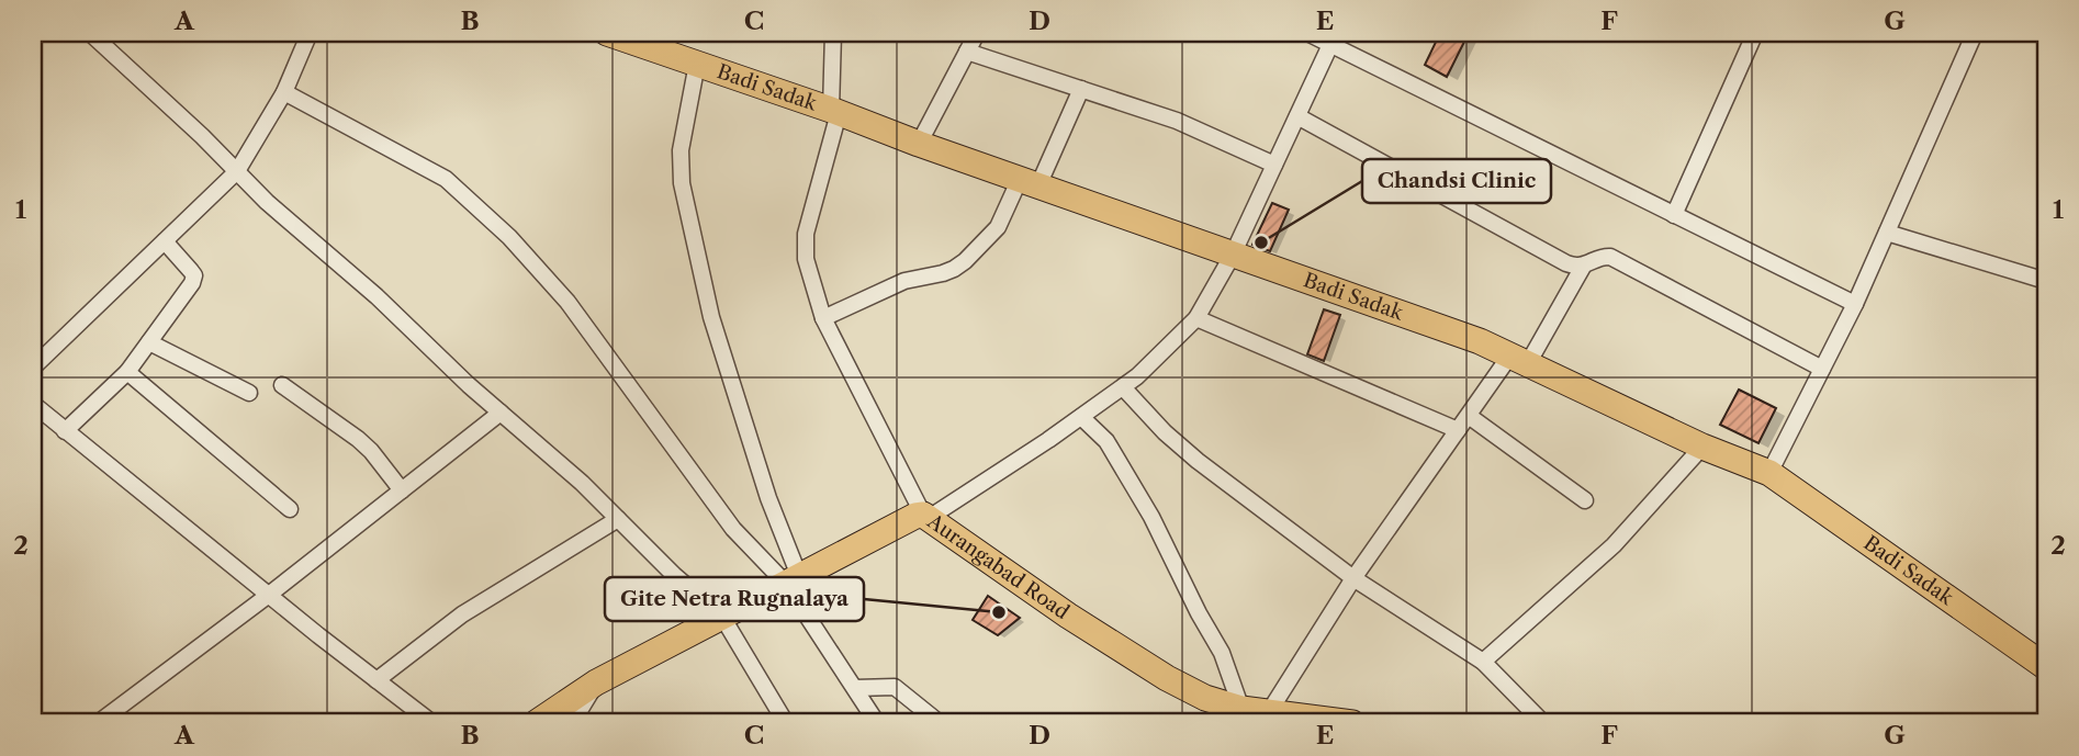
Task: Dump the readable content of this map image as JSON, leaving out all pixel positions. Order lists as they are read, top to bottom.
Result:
{
  "streets": {
    "main road": ["Badi Sadak", "Aurangabad Road"]
  },
  "places": ["Chandsi Clinic", "Gite Netra Rugnalaya"],
  "grid": {
    "columns": [
      "A",
      "B",
      "C",
      "D",
      "E",
      "F",
      "G"
    ],
    "rows": ["1", "2"]
  }
}
